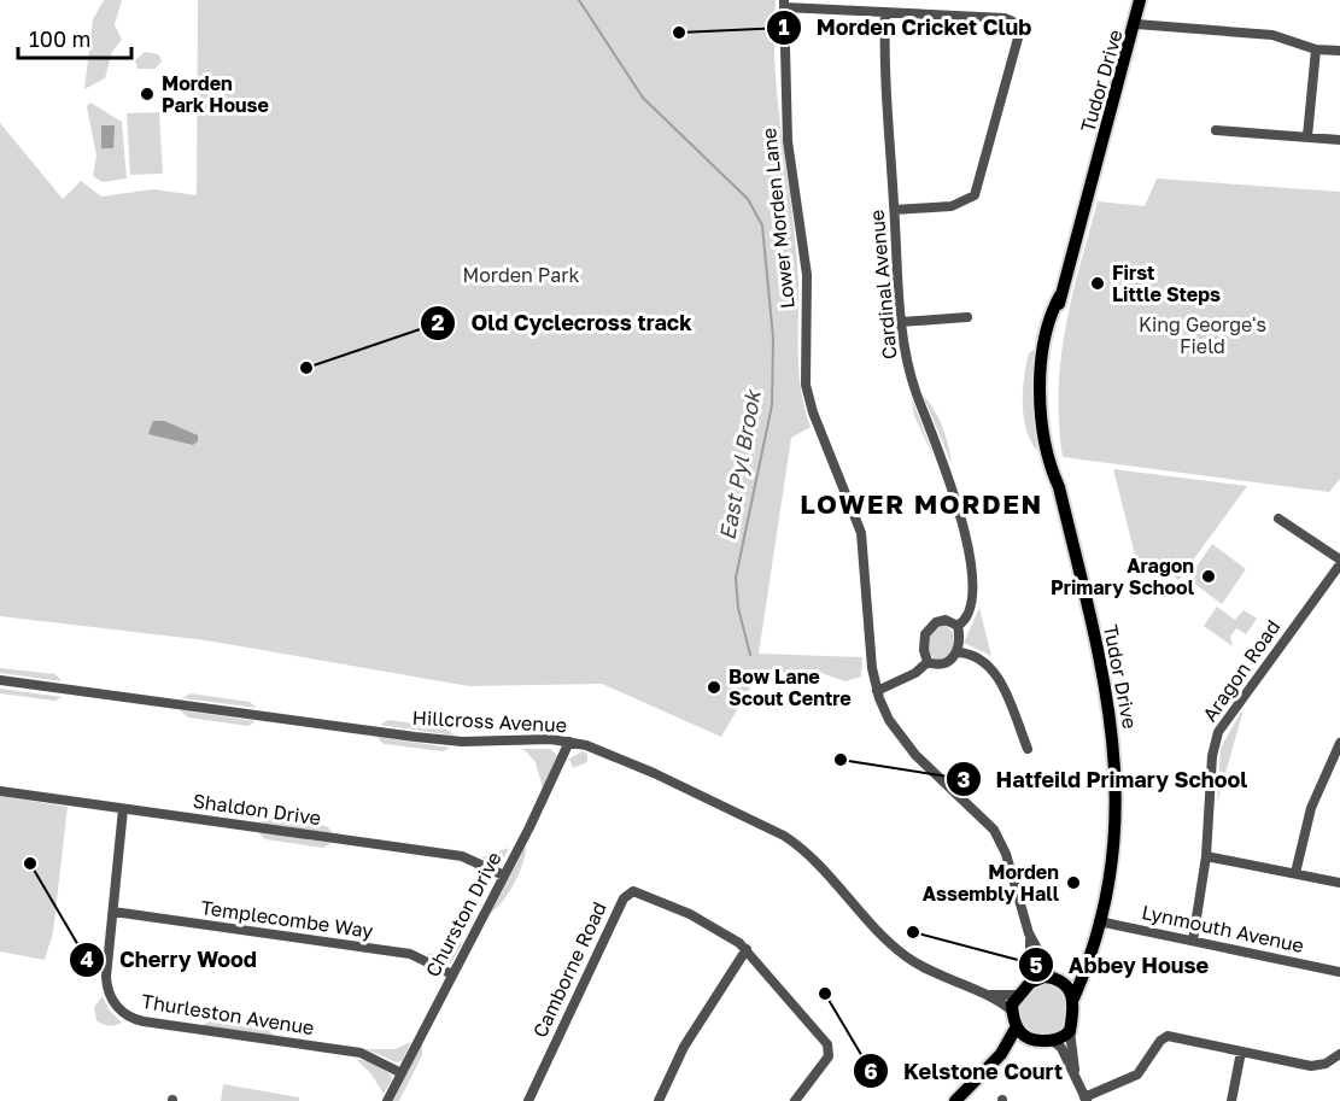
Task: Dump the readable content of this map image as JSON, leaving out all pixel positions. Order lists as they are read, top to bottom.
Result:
{
  "streets": {
    "main road": ["Tudor Drive"],
    "street": [
      "Lower Morden Lane",
      "Cardinal Avenue",
      "Aragon Road",
      "Hillcross Avenue",
      "Shaldon Drive",
      "Churston Drive",
      "Templecombe Way",
      "Lynmouth Avenue",
      "Camborne Road",
      "Thurleston Avenue"
    ]
  },
  "crossings": [
    ["Tudor Drive", "Lower Morden Lane"],
    ["Tudor Drive", "Hillcross Avenue"],
    ["Tudor Drive", "Lynmouth Avenue"],
    ["Lower Morden Lane", "Hillcross Avenue"],
    ["Aragon Road", "Lynmouth Avenue"],
    ["Hillcross Avenue", "Churston Drive"],
    ["Shaldon Drive", "Churston Drive"],
    ["Shaldon Drive", "Thurleston Avenue"],
    ["Churston Drive", "Templecombe Way"],
    ["Churston Drive", "Thurleston Avenue"],
    ["Templecombe Way", "Thurleston Avenue"]
  ],
  "districts": ["LOWER MORDEN"],
  "water": ["East Pyl Brook"],
  "parks": ["Morden Park", "King George's Field"],
  "places": [
    "Morden Cricket Club",
    "Morden Park House",
    "First Little Steps",
    "Old Cyclecross track",
    "Aragon Primary School",
    "Bow Lane Scout Centre",
    "Hatfeild Primary School",
    "Cherry Wood",
    "Morden Assembly Hall",
    "Abbey House",
    "Kelstone Court"
  ],
  "scale_bar": "100 m"
}
